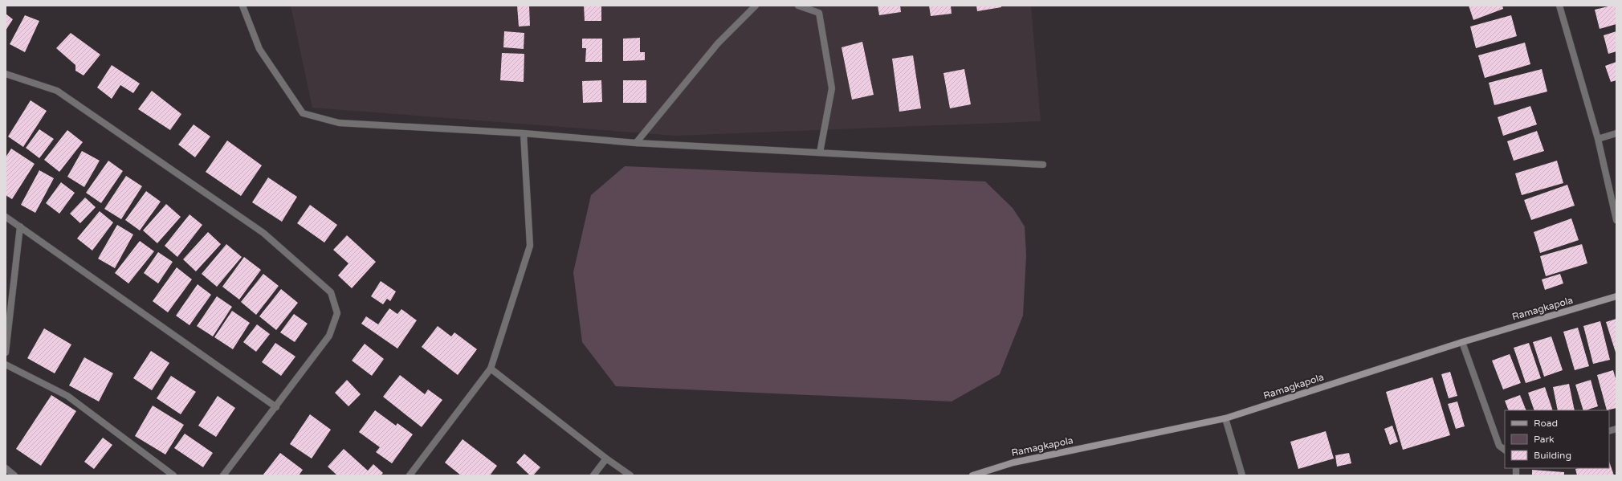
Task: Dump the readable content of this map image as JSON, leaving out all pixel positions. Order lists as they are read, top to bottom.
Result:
{
  "streets": {
    "street": ["Ramagkapola"]
  },
  "legend": ["Road", "Park", "Building"]
}
